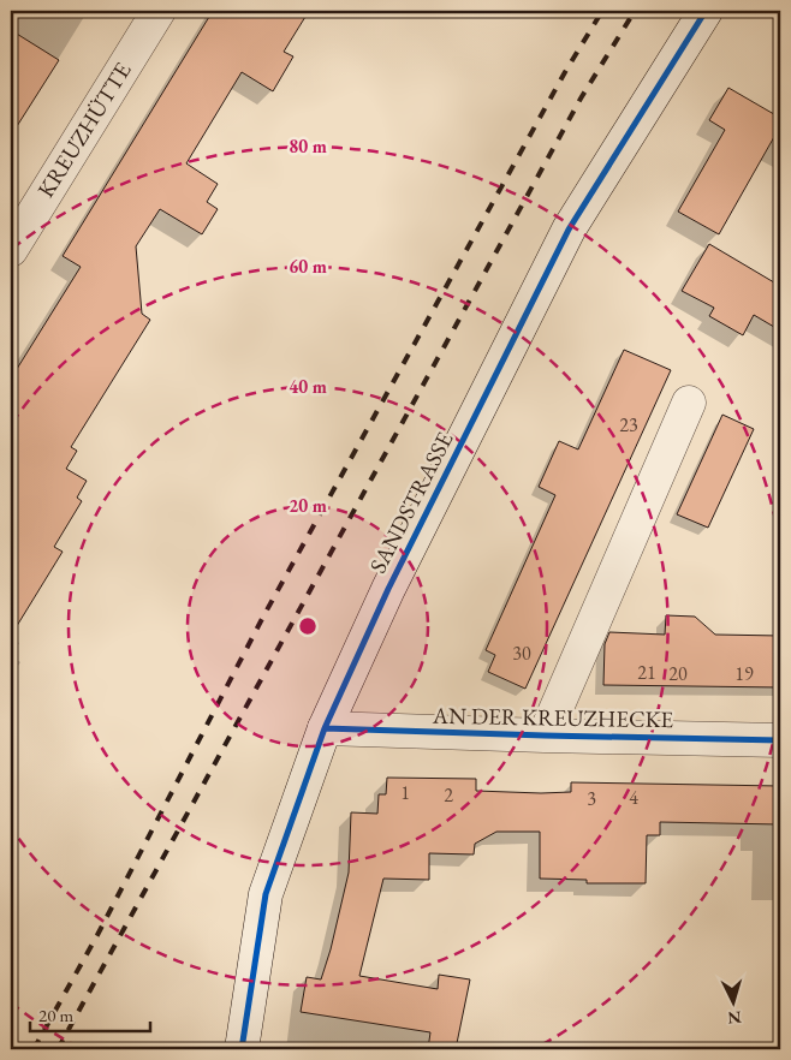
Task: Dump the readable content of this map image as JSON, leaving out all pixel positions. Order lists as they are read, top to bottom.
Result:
{
  "streets": {
    "main road": ["KREUZHÜTTE", "SANDSTRASSE", "AN DER KREUZHECKE"]
  },
  "crossings": [
    ["SANDSTRASSE", "AN DER KREUZHECKE"]
  ],
  "house_numbers": [
    "23",
    "30",
    "21",
    "20",
    "19",
    "1",
    "2",
    "4",
    "3"
  ],
  "scale_bar": "20 m",
  "north": "bottom",
  "rings": [
    "80 m",
    "60 m",
    "40 m",
    "20 m"
  ]
}
